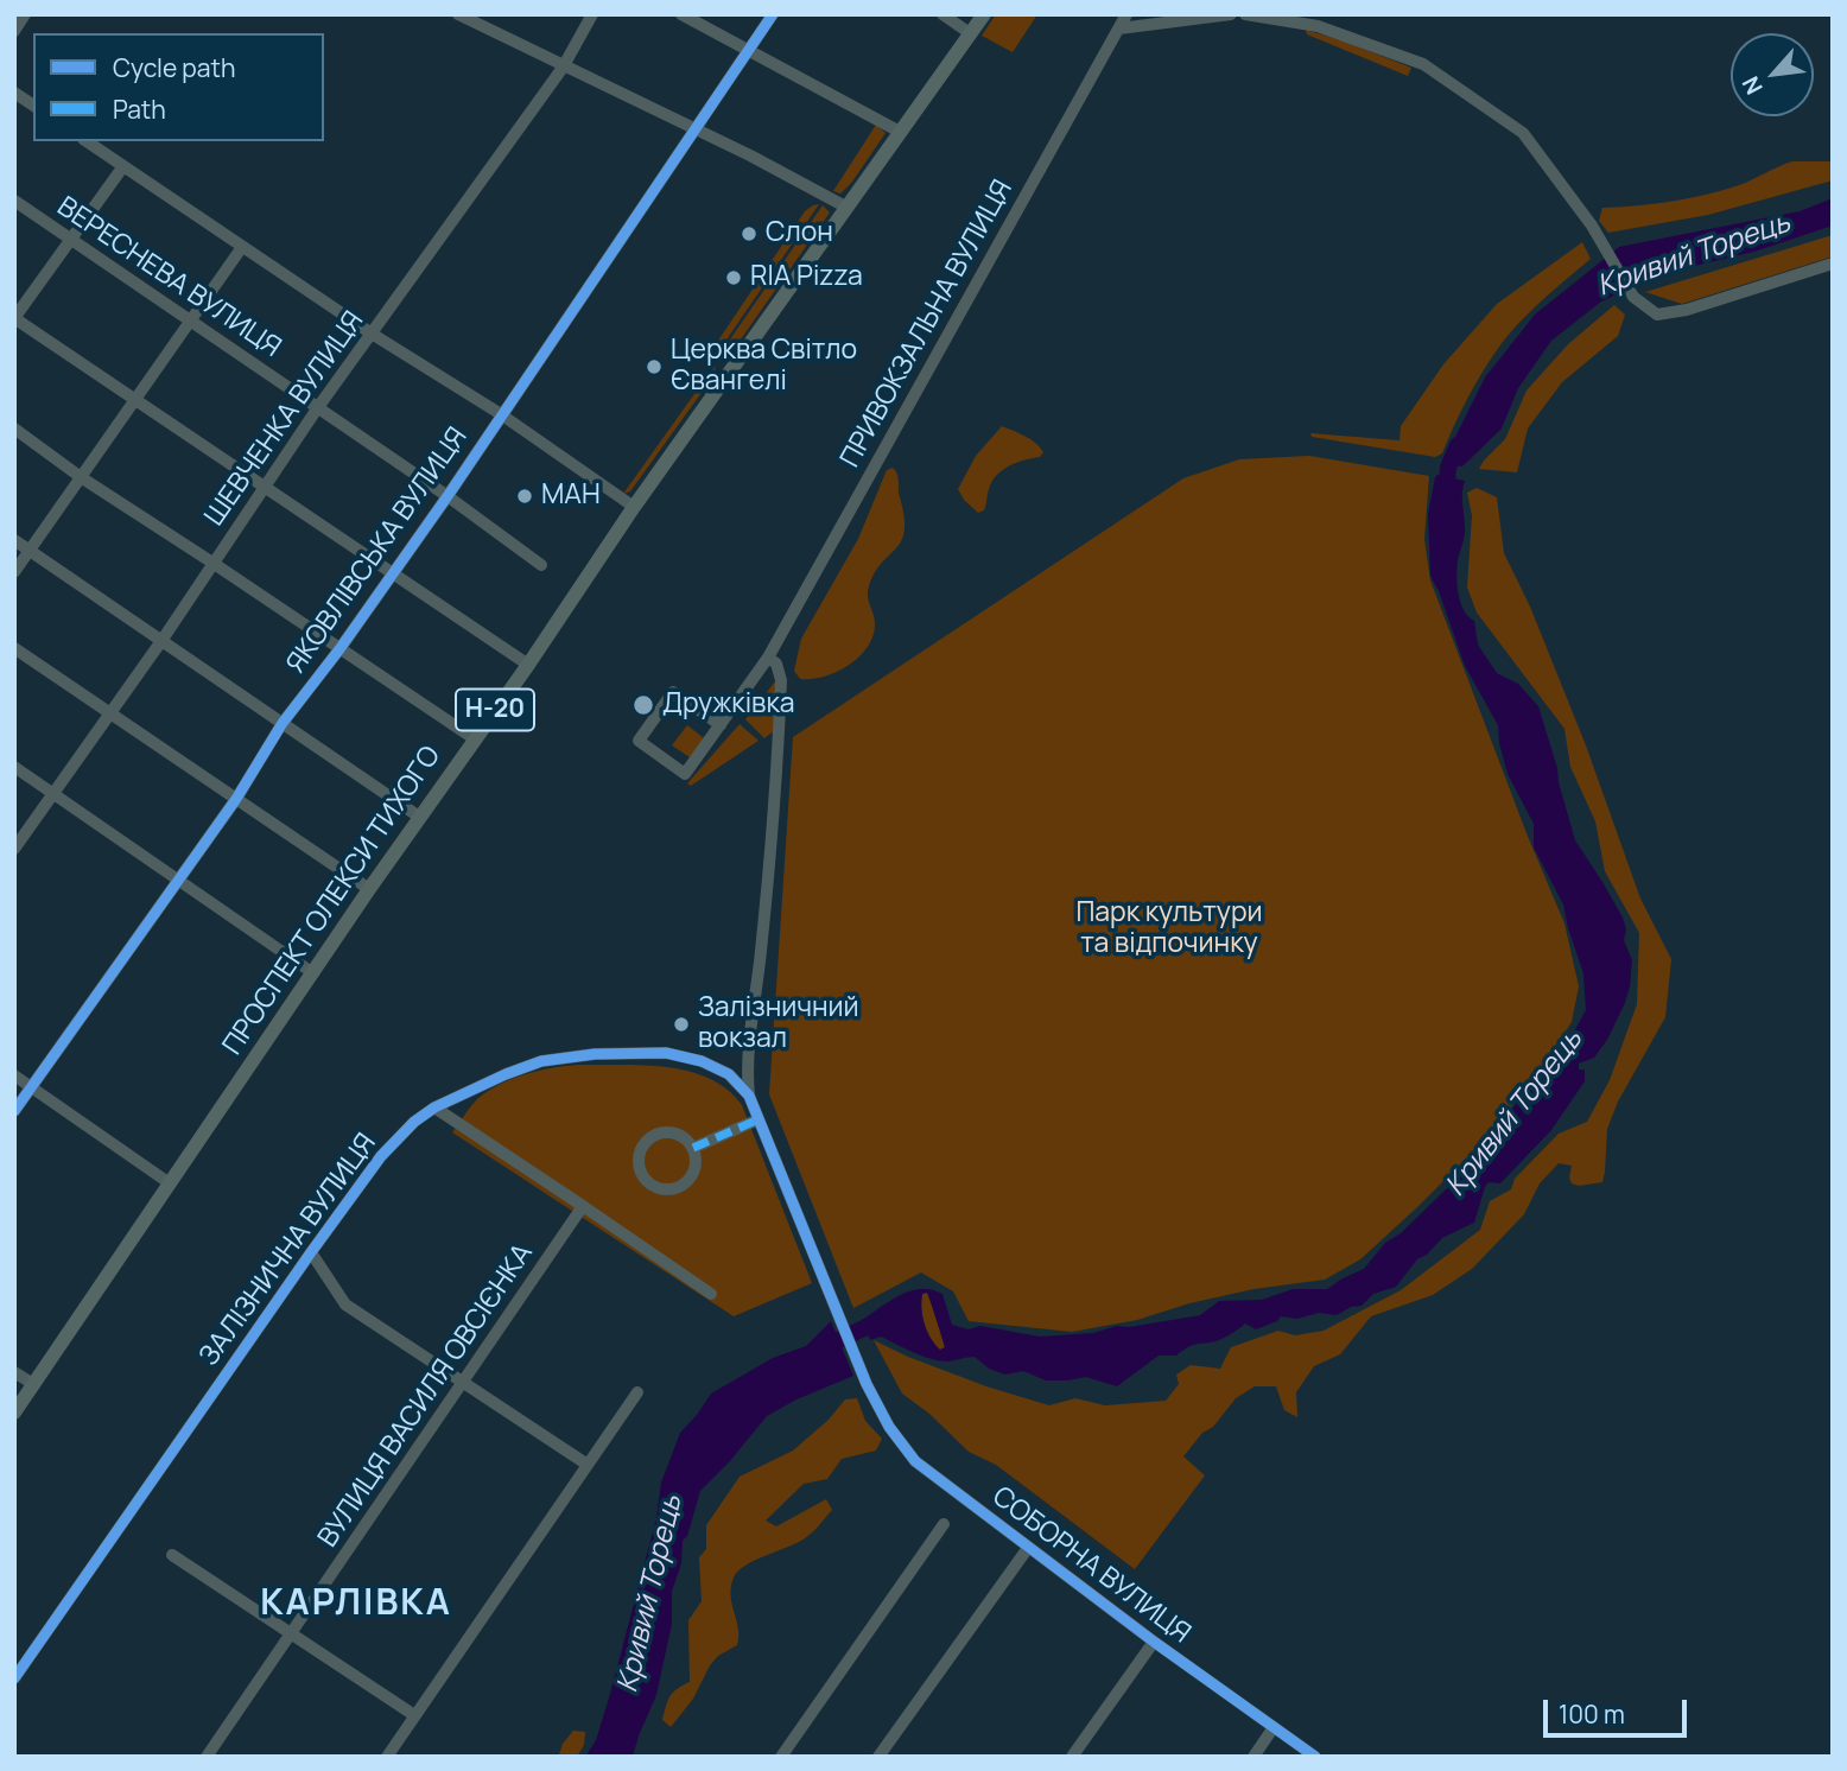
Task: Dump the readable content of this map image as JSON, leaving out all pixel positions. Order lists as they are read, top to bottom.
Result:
{
  "streets": {
    "main road": ["Н-20", "ПРОСПЕКТ ОЛЕКСИ ТИХОГО"],
    "street": [
      "ВЕРЕСНЕВА ВУЛИЦЯ",
      "ПРИВОКЗАЛЬНА ВУЛИЦЯ",
      "ШЕВЧЕНКА ВУЛИЦЯ",
      "ЯКОВЛІВСЬКА ВУЛИЦЯ",
      "ЗАЛІЗНИЧНА ВУЛИЦЯ",
      "ВУЛИЦЯ ВАСИЛЯ ОВСІЄНКА",
      "СОБОРНА ВУЛИЦЯ"
    ]
  },
  "crossings": [
    ["ВЕРЕСНЕВА ВУЛИЦЯ", "ШЕВЧЕНКА ВУЛИЦЯ"],
    ["ВЕРЕСНЕВА ВУЛИЦЯ", "ЯКОВЛІВСЬКА ВУЛИЦЯ"],
    ["ЗАЛІЗНИЧНА ВУЛИЦЯ", "СОБОРНА ВУЛИЦЯ"]
  ],
  "districts": ["КАРЛІВКА"],
  "water": ["Кривий Торець"],
  "parks": ["Парк культури та відпочинку"],
  "places": [
    "Слон",
    "RIA Pizza",
    "Церква Світло Євангелі",
    "МАН",
    "Дружківка",
    "Залізничний вокзал"
  ],
  "legend": ["Cycle path", "Path"],
  "scale_bar": "100 m",
  "north": "bottom left"
}
